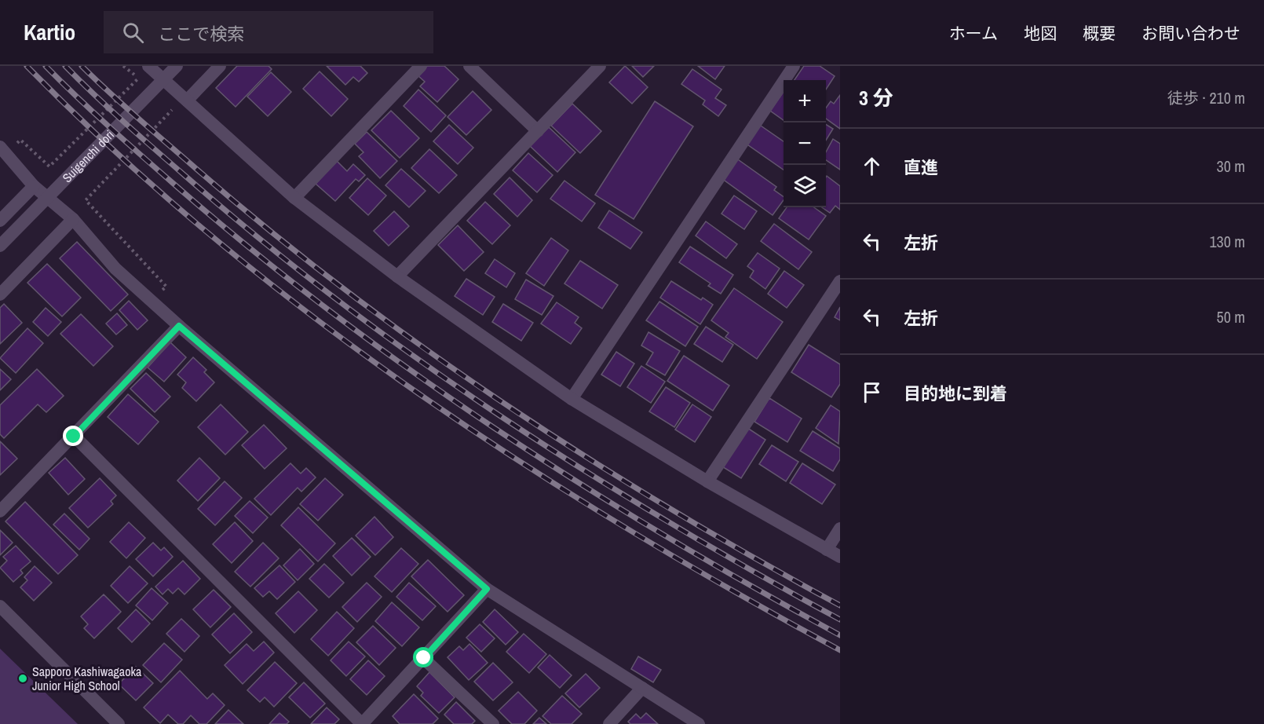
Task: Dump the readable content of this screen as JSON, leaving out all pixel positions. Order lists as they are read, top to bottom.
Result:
{
  "streets": {
    "street": ["Suigenchi dori"]
  },
  "places": ["Sapporo Kashiwagaoka Junior High School"],
  "page": {
    "header": "Kartio",
    "search": "ここで検索",
    "nav": [
      "ホーム",
      "地図",
      "概要",
      "お問い合わせ"
    ],
    "heading": ["3 分", "徒歩 · 210 m"],
    "map_buttons": ["+", "−"],
    "list": [
      ["直進", "30 m"],
      ["左折", "130 m"],
      ["左折", "50 m"],
      "目的地に到着"
    ]
  }
}
